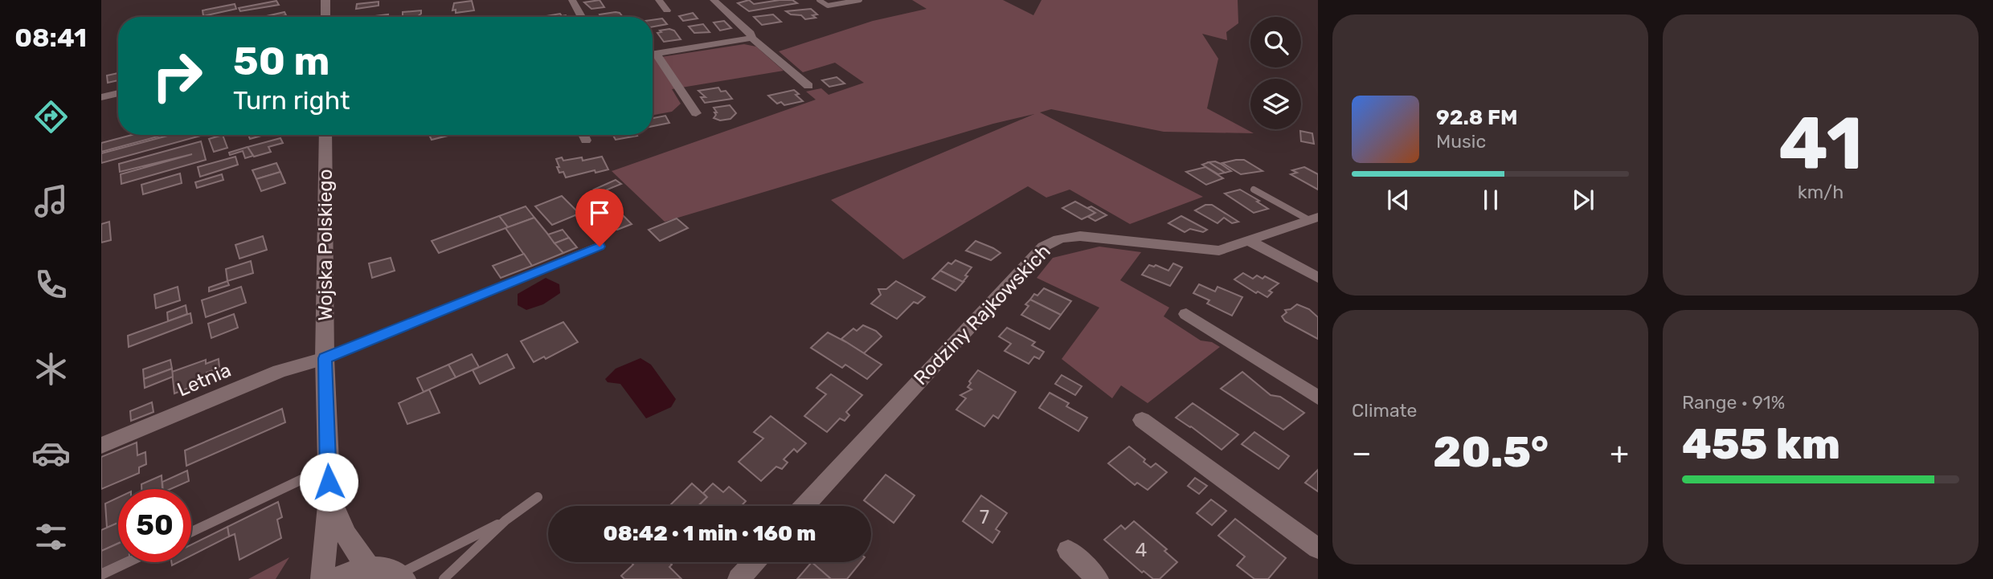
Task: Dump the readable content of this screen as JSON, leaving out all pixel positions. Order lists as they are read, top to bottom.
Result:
{
  "streets": {
    "main road": ["Wojska Polskiego"],
    "street": ["Rodziny Rajkowskich", "Letnia"]
  },
  "crossings": [
    ["Wojska Polskiego", "Letnia"]
  ],
  "house_numbers": ["7", "4"],
  "page": {
    "tabs": "08:41",
    "tile": [
      ["41", "km/h"],
      "Climate",
      ["Range · 91%", "455 km"]
    ],
    "turn": ["50 m", "Turn right"],
    "song": ["92.8 FM", "Music"],
    "heat": ["−", "20.5°", "+"],
    "limit": "50",
    "trip": "08:42 · 1 min · 160 m"
  }
}
